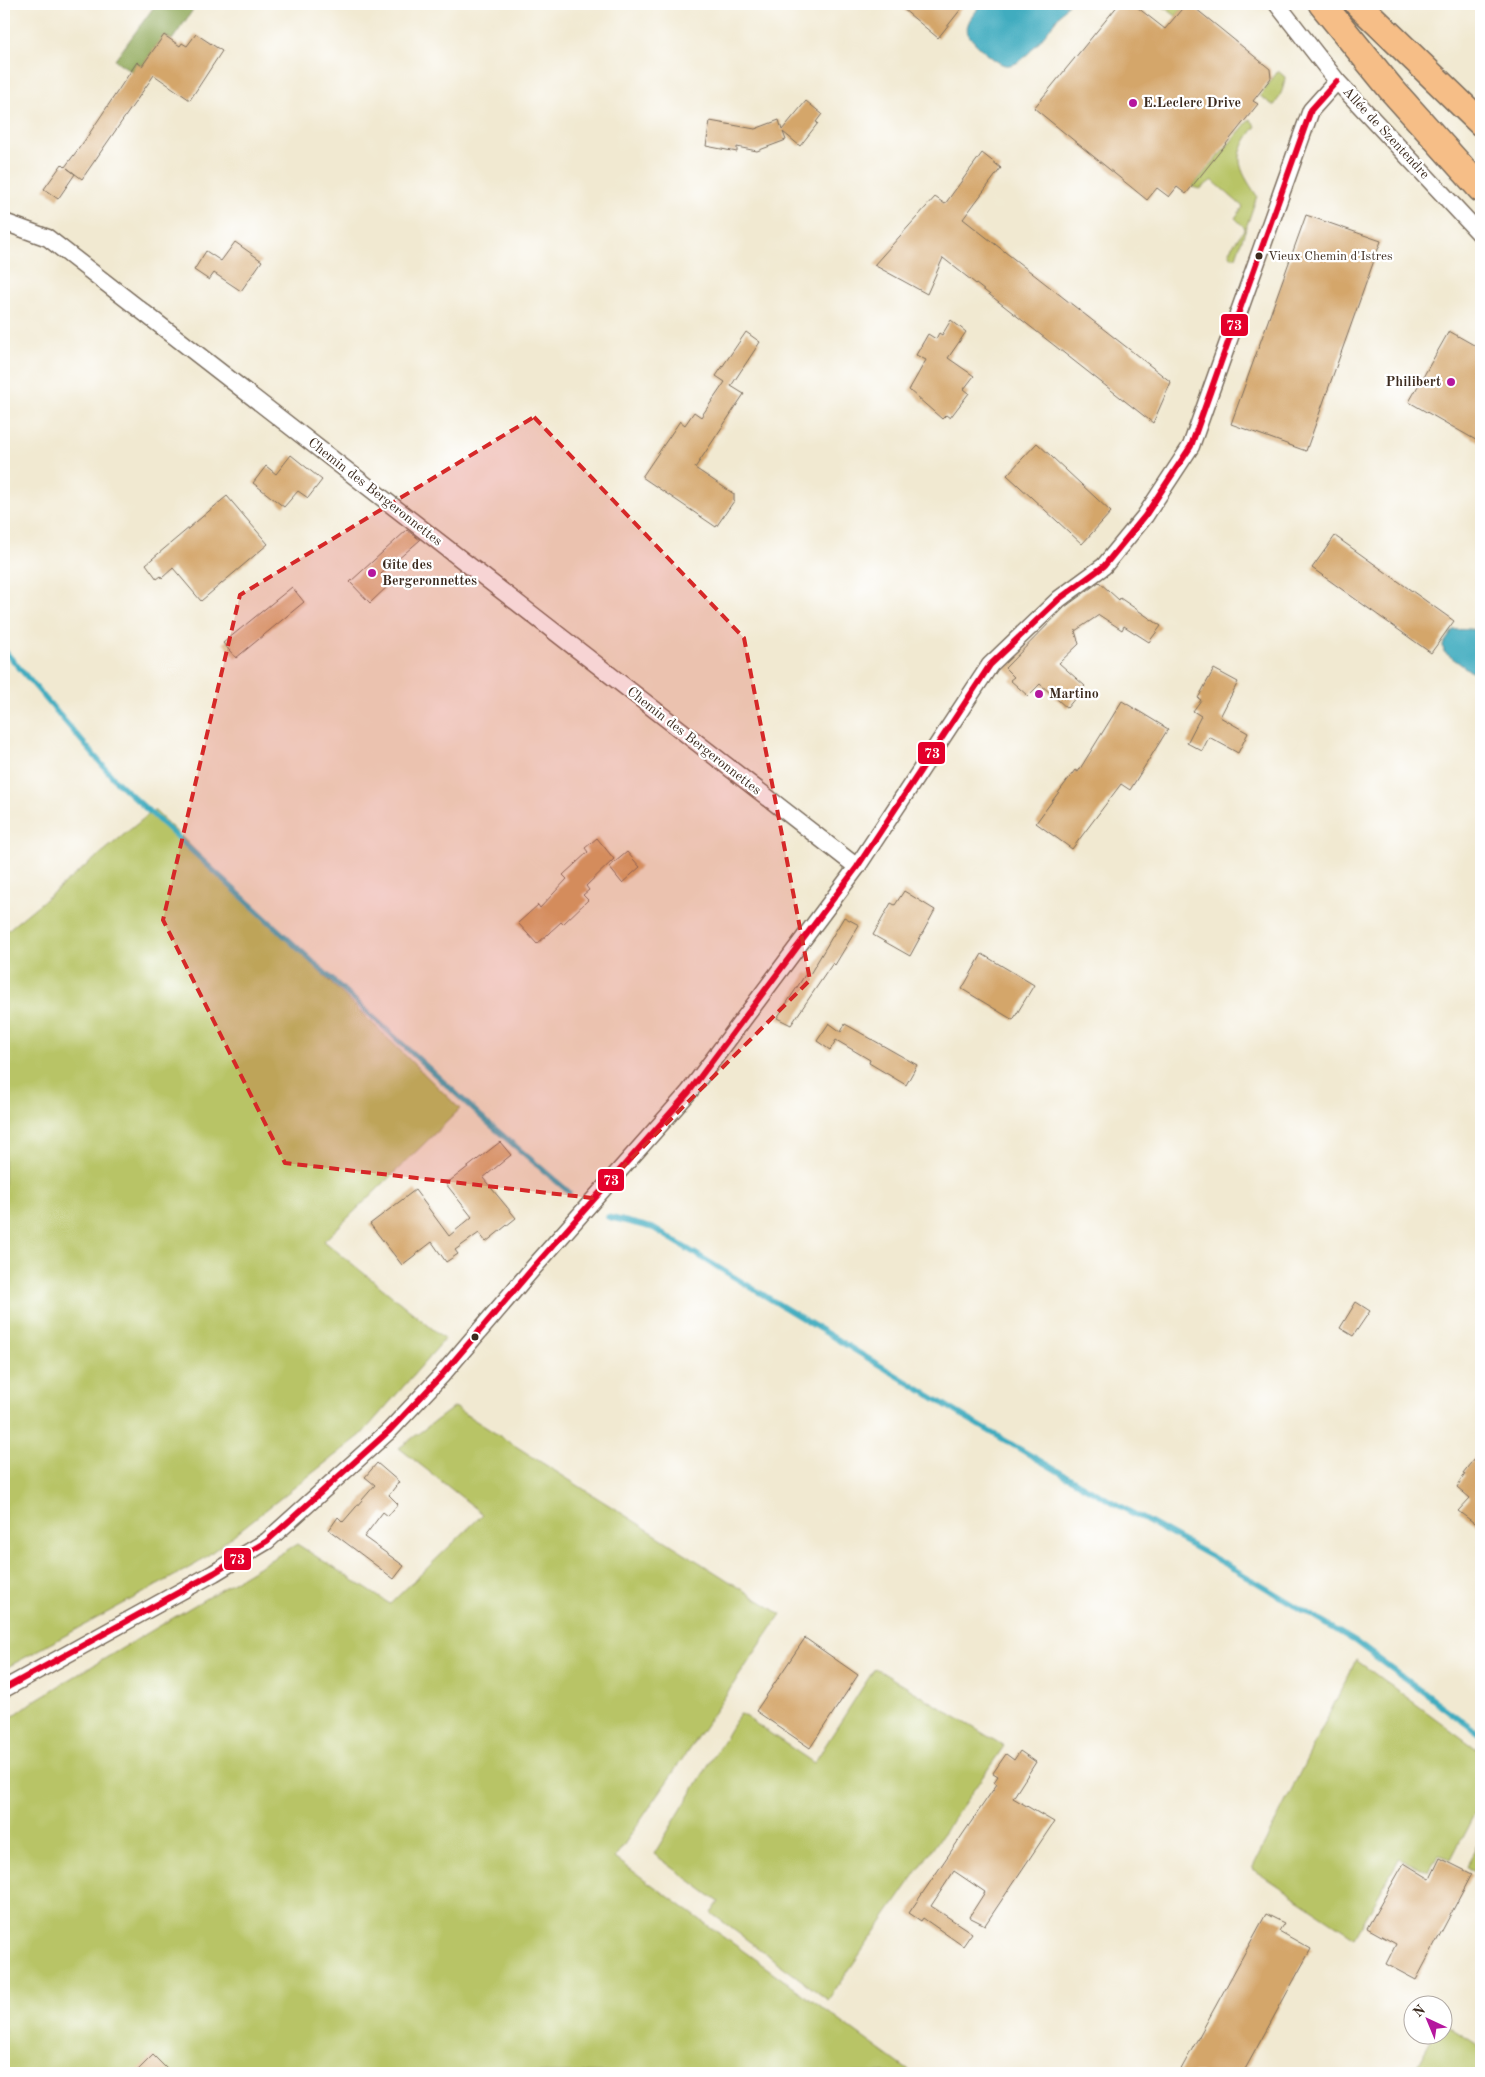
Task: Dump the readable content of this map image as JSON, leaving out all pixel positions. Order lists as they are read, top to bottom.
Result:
{
  "streets": {
    "street": ["Allée de Szentendre", "Chemin des Bergeronnettes"]
  },
  "places": [
    "E.Leclerc Drive",
    "Vieux Chemin d'Istres",
    "Philibert",
    "Gîte des Bergeronnettes",
    "Martino"
  ],
  "lines": ["transit line 73"],
  "north": "top left"
}
